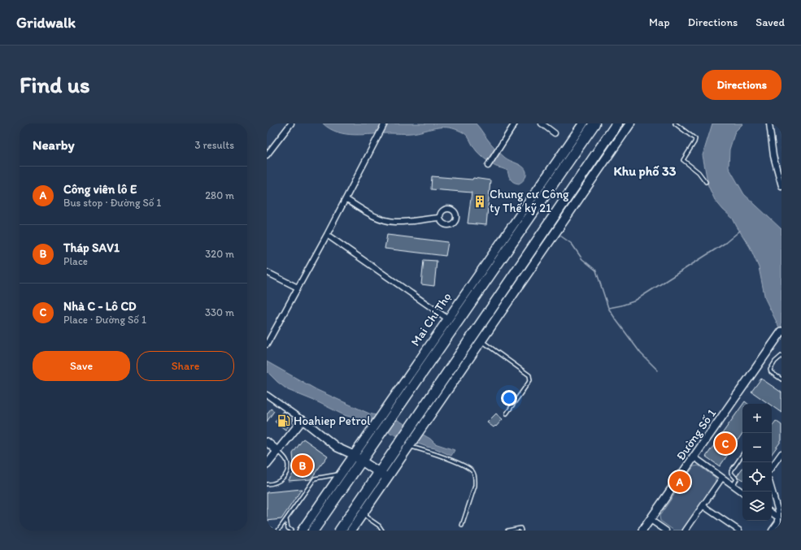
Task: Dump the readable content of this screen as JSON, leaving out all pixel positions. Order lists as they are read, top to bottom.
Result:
{
  "streets": {
    "highway": ["Mai Chí Thọ"],
    "street": ["Đường Số 1"]
  },
  "districts": ["Khu phố 33"],
  "places": {
    "building": ["Chung cư Công ty Thế kỹ 21"],
    "fuel station": ["Hoahiep Petrol"]
  },
  "page": {
    "header": "Gridwalk",
    "nav": ["Map", "Directions", "Saved"],
    "buttons": [
      "Directions",
      ["Save", "Share"]
    ],
    "title": "Find us",
    "heading": ["Nearby", "3 results"],
    "list": [
      {
        "mark": "A",
        "name": "Công viên lô E",
        "note": "Bus stop · Đường Số 1",
        "value": "280 m"
      },
      {
        "mark": "B",
        "name": "Tháp SAV1",
        "note": "Place",
        "value": "320 m"
      },
      {
        "mark": "C",
        "name": "Nhà C - Lô CD",
        "note": "Place · Đường Số 1",
        "value": "330 m"
      }
    ],
    "map_buttons": ["+", "−"],
    "pins": ["C", "B", "A"]
  }
}
